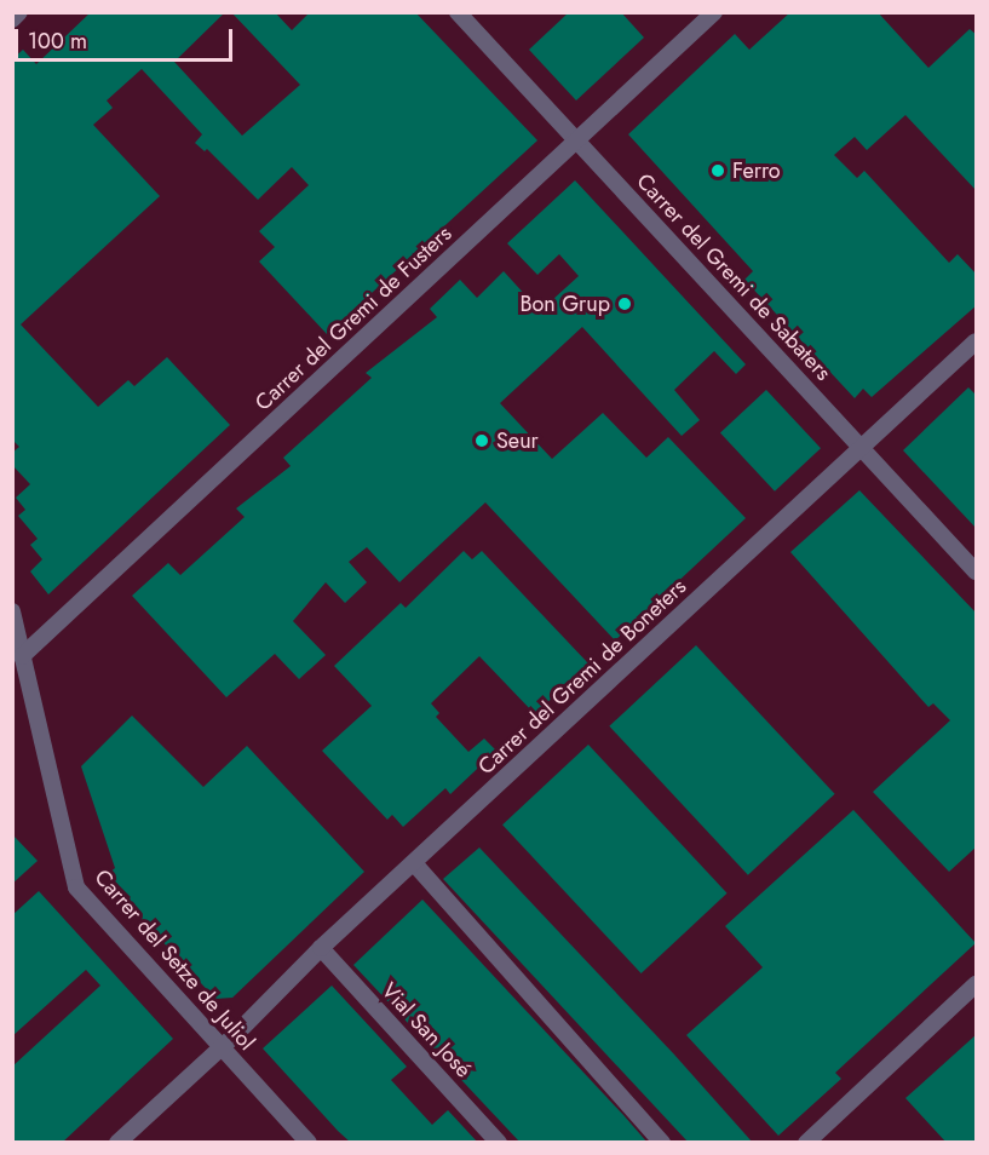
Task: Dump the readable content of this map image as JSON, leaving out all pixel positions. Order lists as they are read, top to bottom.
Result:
{
  "streets": {
    "street": [
      "Carrer del Gremi de Sabaters",
      "Carrer del Gremi de Fusters",
      "Carrer del Gremi de Boneters",
      "Carrer del Setze de Juliol",
      "Vial San José"
    ]
  },
  "crossings": [
    ["Carrer del Gremi de Sabaters", "Carrer del Gremi de Fusters"],
    ["Carrer del Gremi de Sabaters", "Carrer del Gremi de Boneters"],
    ["Carrer del Gremi de Fusters", "Carrer del Setze de Juliol"],
    ["Carrer del Gremi de Boneters", "Carrer del Setze de Juliol"],
    ["Carrer del Gremi de Boneters", "Vial San José"]
  ],
  "places": ["Ferro", "Bon Grup", "Seur"],
  "scale_bar": "100 m"
}
